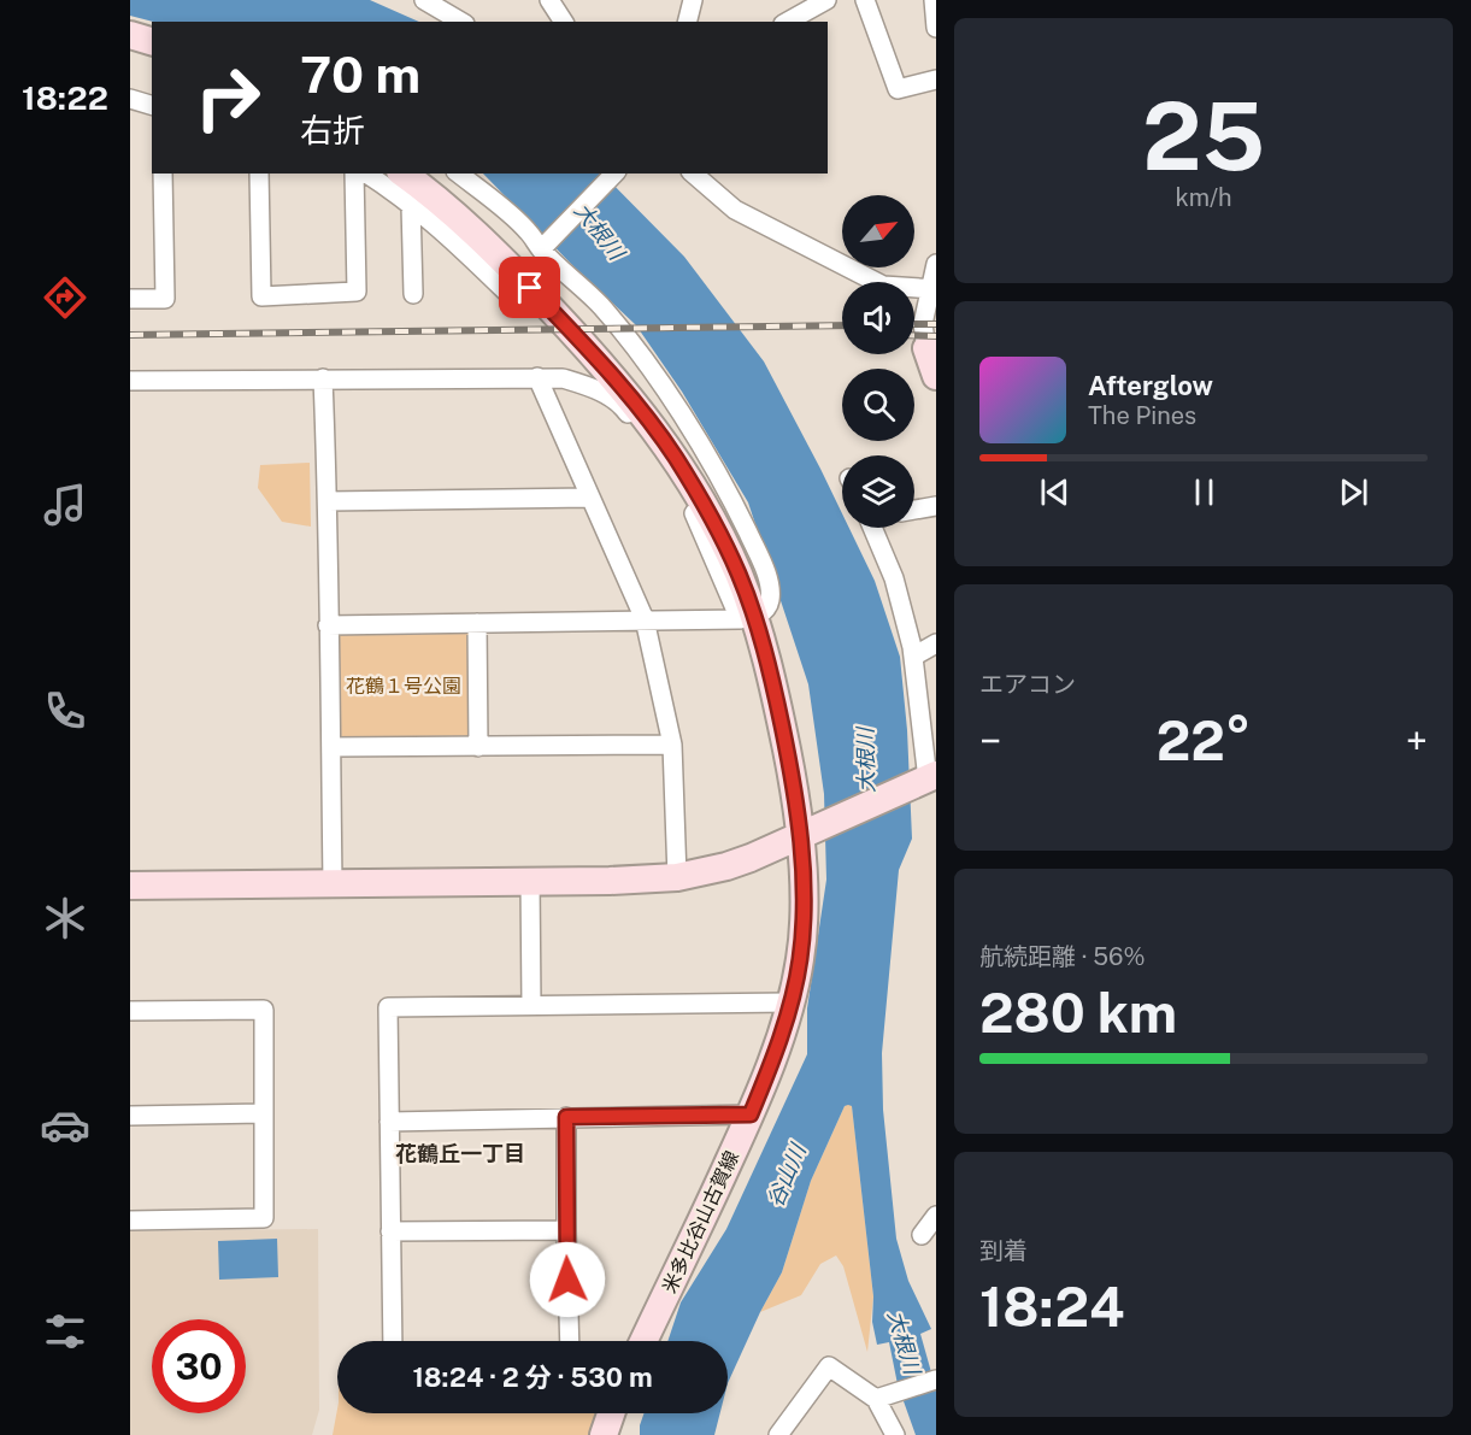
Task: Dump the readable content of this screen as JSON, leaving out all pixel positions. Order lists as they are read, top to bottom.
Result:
{
  "streets": {
    "main road": ["米多比谷山古賀線"]
  },
  "districts": ["花鶴丘一丁目"],
  "water": ["大根川", "谷山川"],
  "parks": ["花鶴１号公園"],
  "north": "top right",
  "page": {
    "tabs": "18:22",
    "tile": [
      ["25", "km/h"],
      "エアコン",
      ["航続距離 · 56%", "280 km"],
      ["到着", "18:24"]
    ],
    "turn": ["70 m", "右折"],
    "song": ["Afterglow", "The Pines"],
    "heat": ["−", "22°", "+"],
    "limit": "30",
    "trip": "18:24 · 2 分 · 530 m"
  }
}
